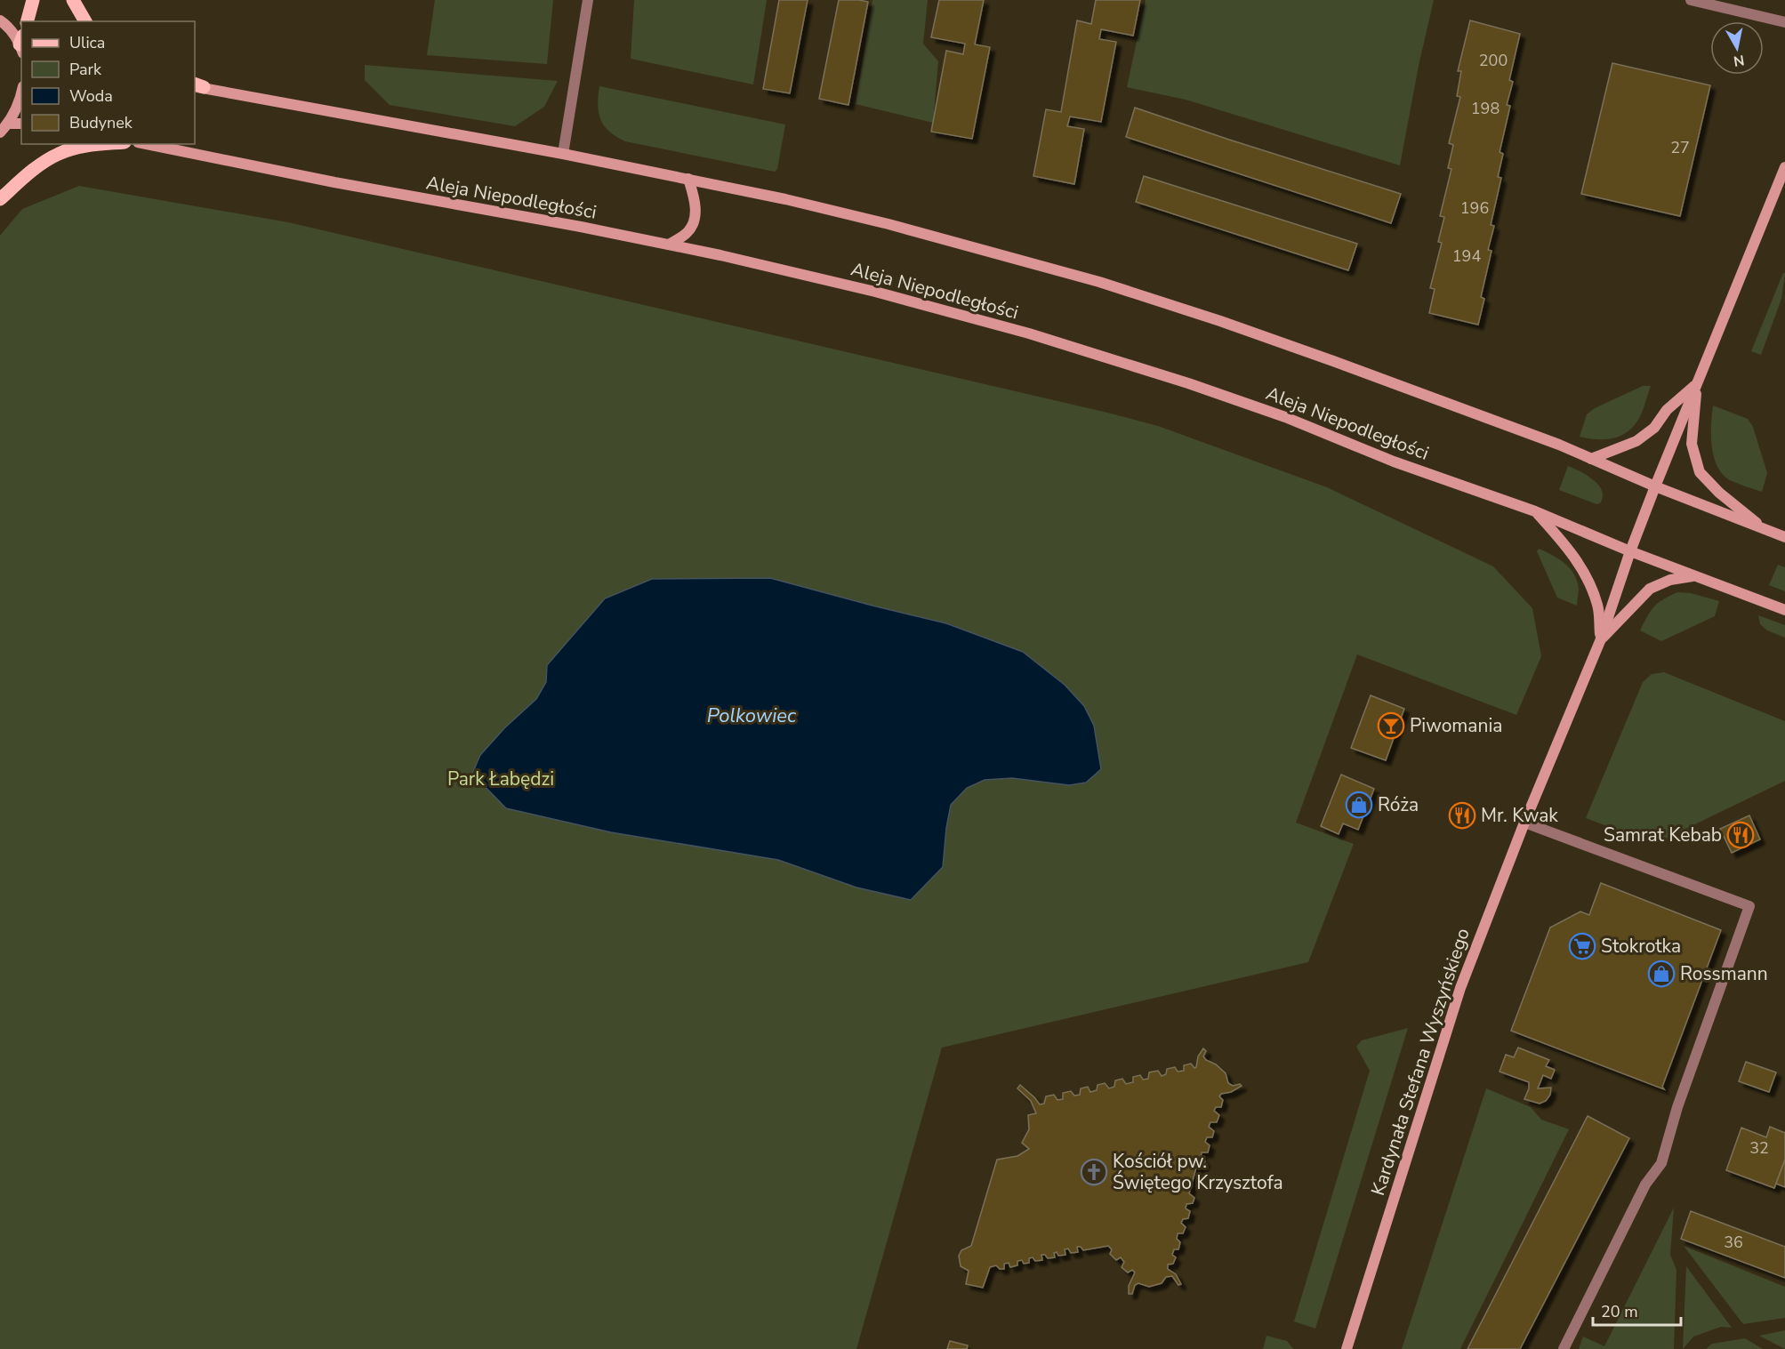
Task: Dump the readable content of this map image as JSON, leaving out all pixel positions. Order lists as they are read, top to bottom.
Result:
{
  "streets": {
    "street": ["Aleja Niepodległości", "Kardynała Stefana Wyszyńskiego"]
  },
  "crossings": [
    ["Aleja Niepodległości", "Kardynała Stefana Wyszyńskiego"]
  ],
  "water": ["Polkowiec"],
  "parks": ["Park Łabędzi"],
  "places": {
    "bar": ["Piwomania"],
    "shop": ["Róża", "Rossmann"],
    "restaurant": ["Mr. Kwak", "Samrat Kebab"],
    "supermarket": ["Stokrotka"],
    "church": ["Kościół pw. Świętego Krzysztofa"]
  },
  "house_numbers": [
    "200",
    "198",
    "27",
    "196",
    "194",
    "32",
    "36"
  ],
  "legend": [
    "Ulica",
    "Park",
    "Woda",
    "Budynek"
  ],
  "scale_bar": "20 m",
  "north": "bottom"
}
